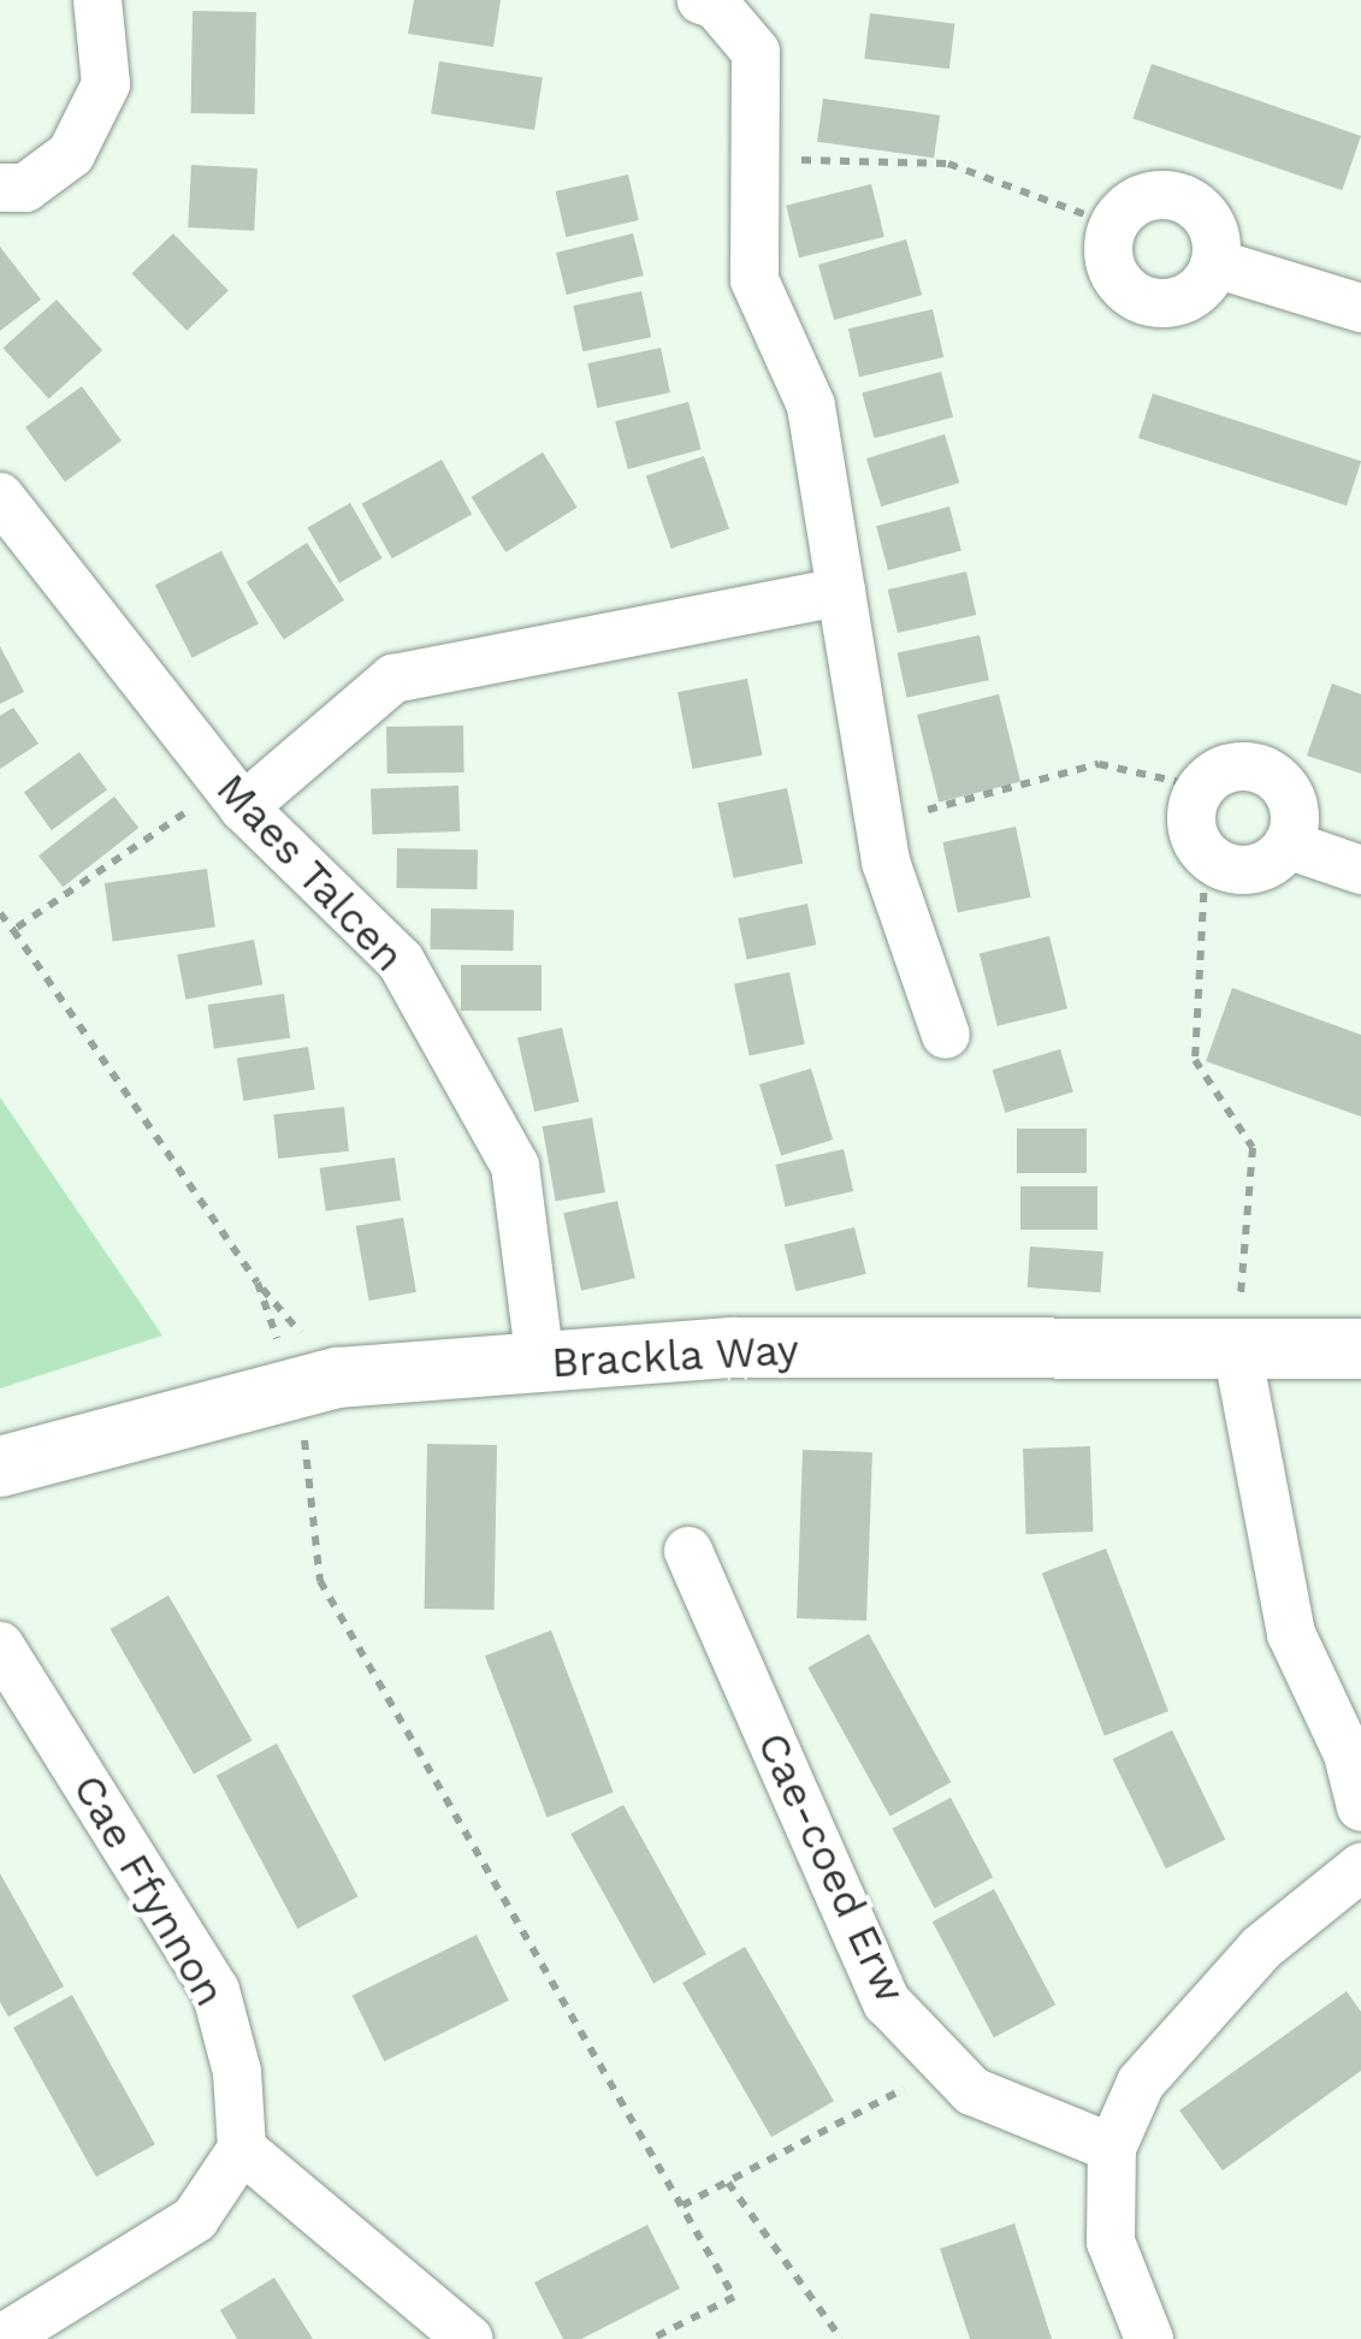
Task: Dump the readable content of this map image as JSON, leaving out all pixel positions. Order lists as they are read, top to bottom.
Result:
{
  "streets": {
    "street": [
      "Maes Talcen",
      "Brackla Way",
      "Cae-coed Erw",
      "Cae Ffynnon"
    ]
  },
  "crossings": [
    ["Maes Talcen", "Brackla Way"]
  ]
}
